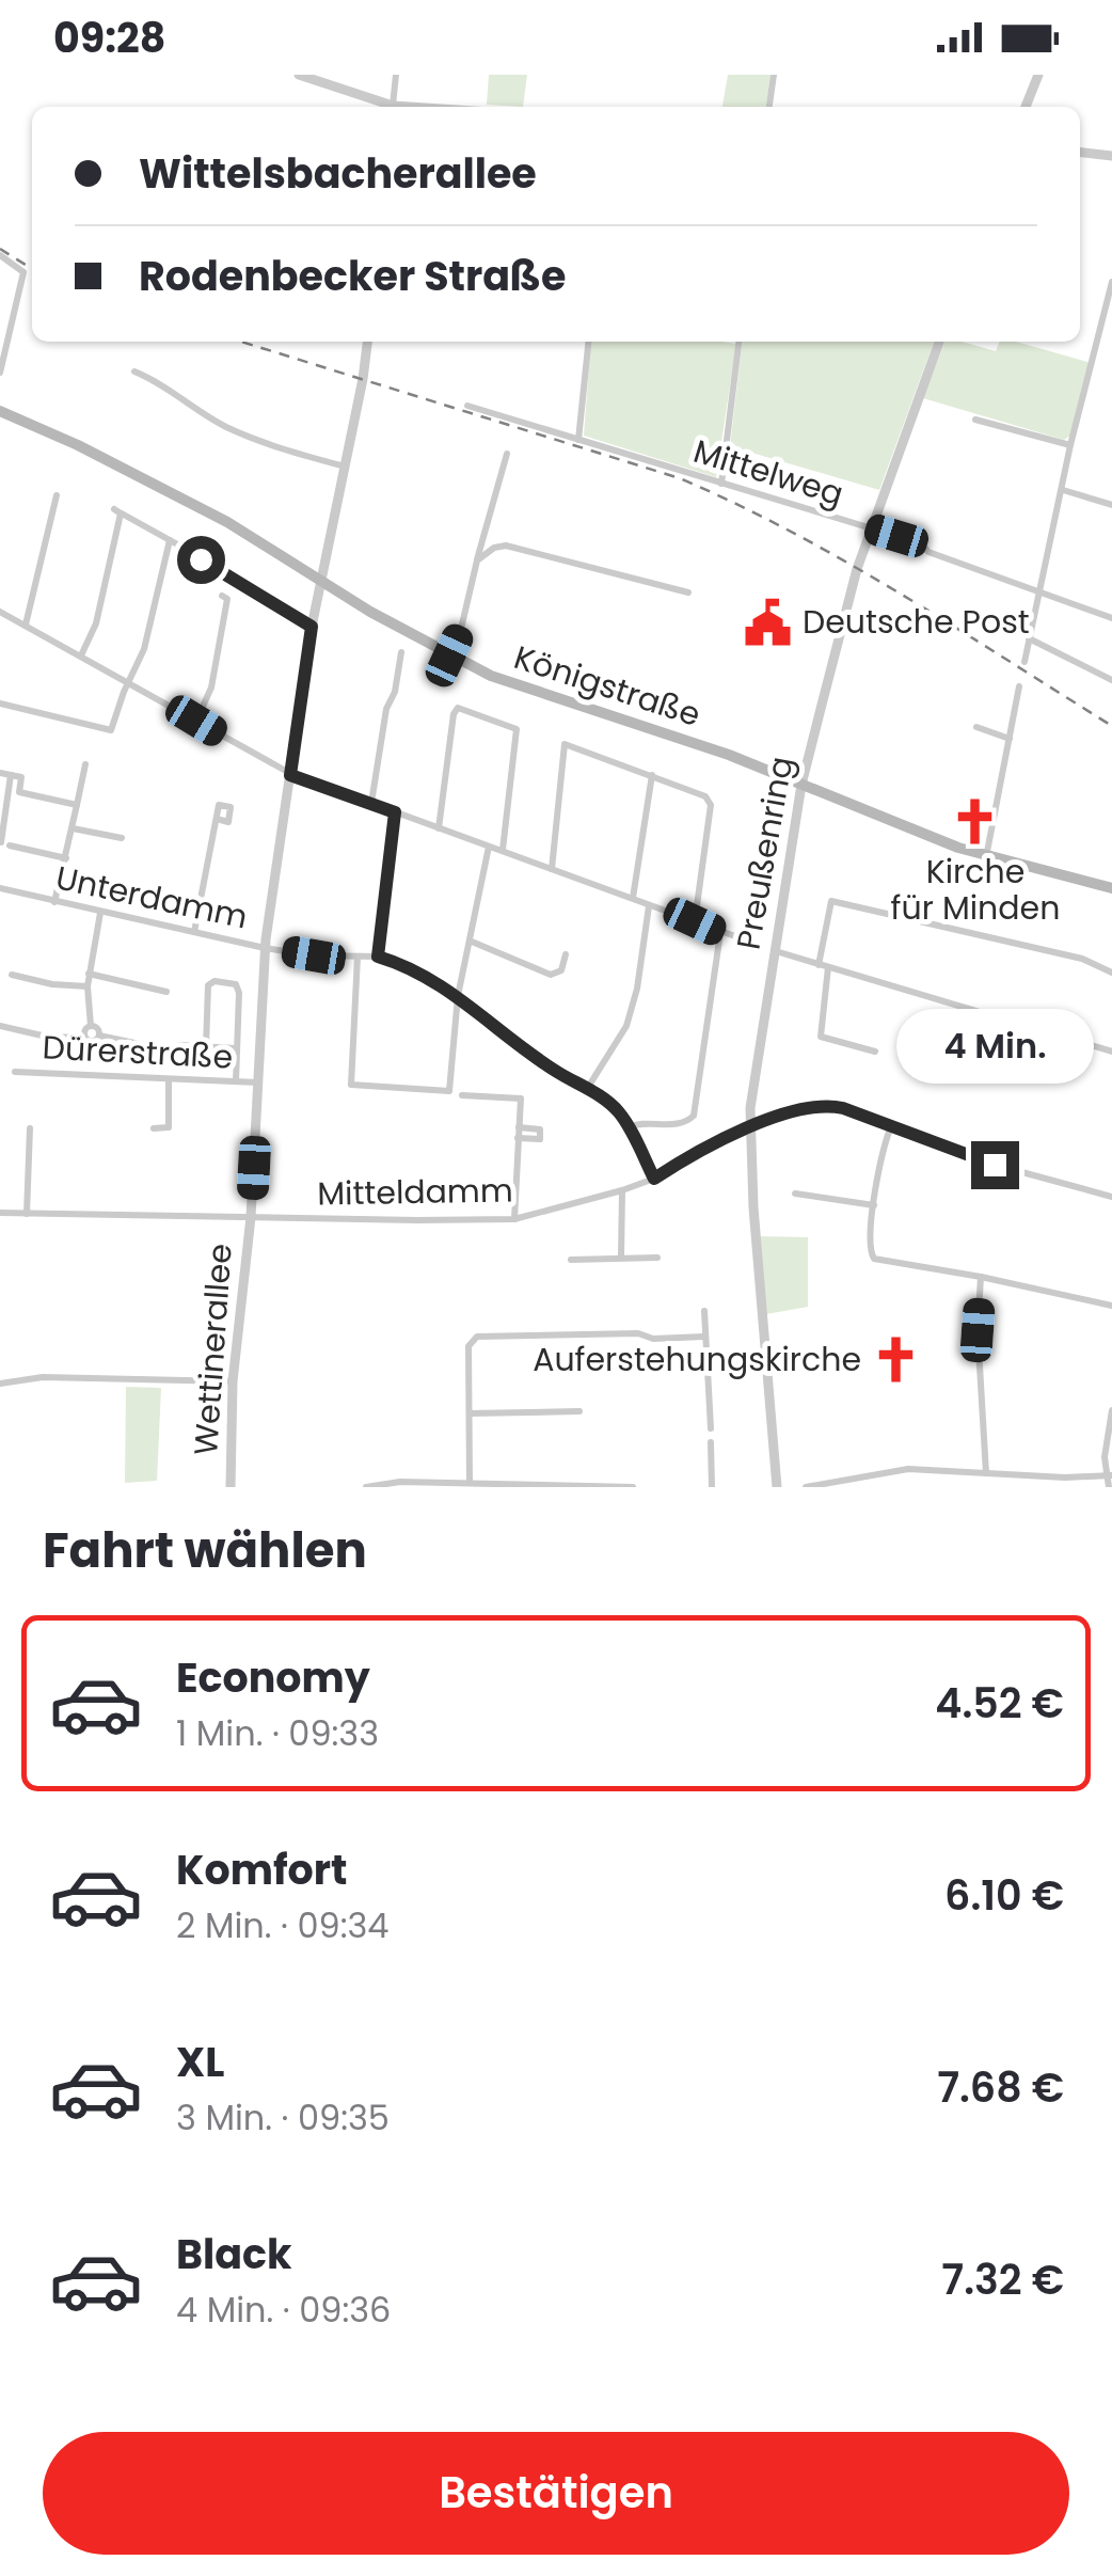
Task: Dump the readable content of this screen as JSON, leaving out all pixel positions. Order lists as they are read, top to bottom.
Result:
{
  "streets": {
    "main road": ["Königstraße"],
    "street": [
      "Mittelweg",
      "Preußenring",
      "Unterdamm",
      "Dürerstraße",
      "Mitteldamm",
      "Wettinerallee"
    ]
  },
  "crossings": [
    ["Mittelweg", "Preußenring"],
    ["Königstraße", "Preußenring"],
    ["Königstraße", "Wettinerallee"],
    ["Preußenring", "Mitteldamm"],
    ["Unterdamm", "Mitteldamm"],
    ["Unterdamm", "Wettinerallee"],
    ["Dürerstraße", "Wettinerallee"],
    ["Mitteldamm", "Wettinerallee"]
  ],
  "places": {
    "public building": ["Deutsche Post"],
    "church": ["Kirche für Minden", "Auferstehungskirche"]
  },
  "page": {
    "status": "09:28",
    "banner": ["Wittelsbacherallee", "Rodenbecker Straße"],
    "bubble": "4 Min.",
    "heading": "Fahrt wählen",
    "list": [
      {
        "name": "Economy",
        "note": "1 Min. · 09:33",
        "value": "4.52 €"
      },
      {
        "name": "Komfort",
        "note": "2 Min. · 09:34",
        "value": "6.10 €"
      },
      {
        "name": "XL",
        "note": "3 Min. · 09:35",
        "value": "7.68 €"
      },
      {
        "name": "Black",
        "note": "4 Min. · 09:36",
        "value": "7.32 €"
      }
    ],
    "buttons": "Bestätigen"
  }
}
